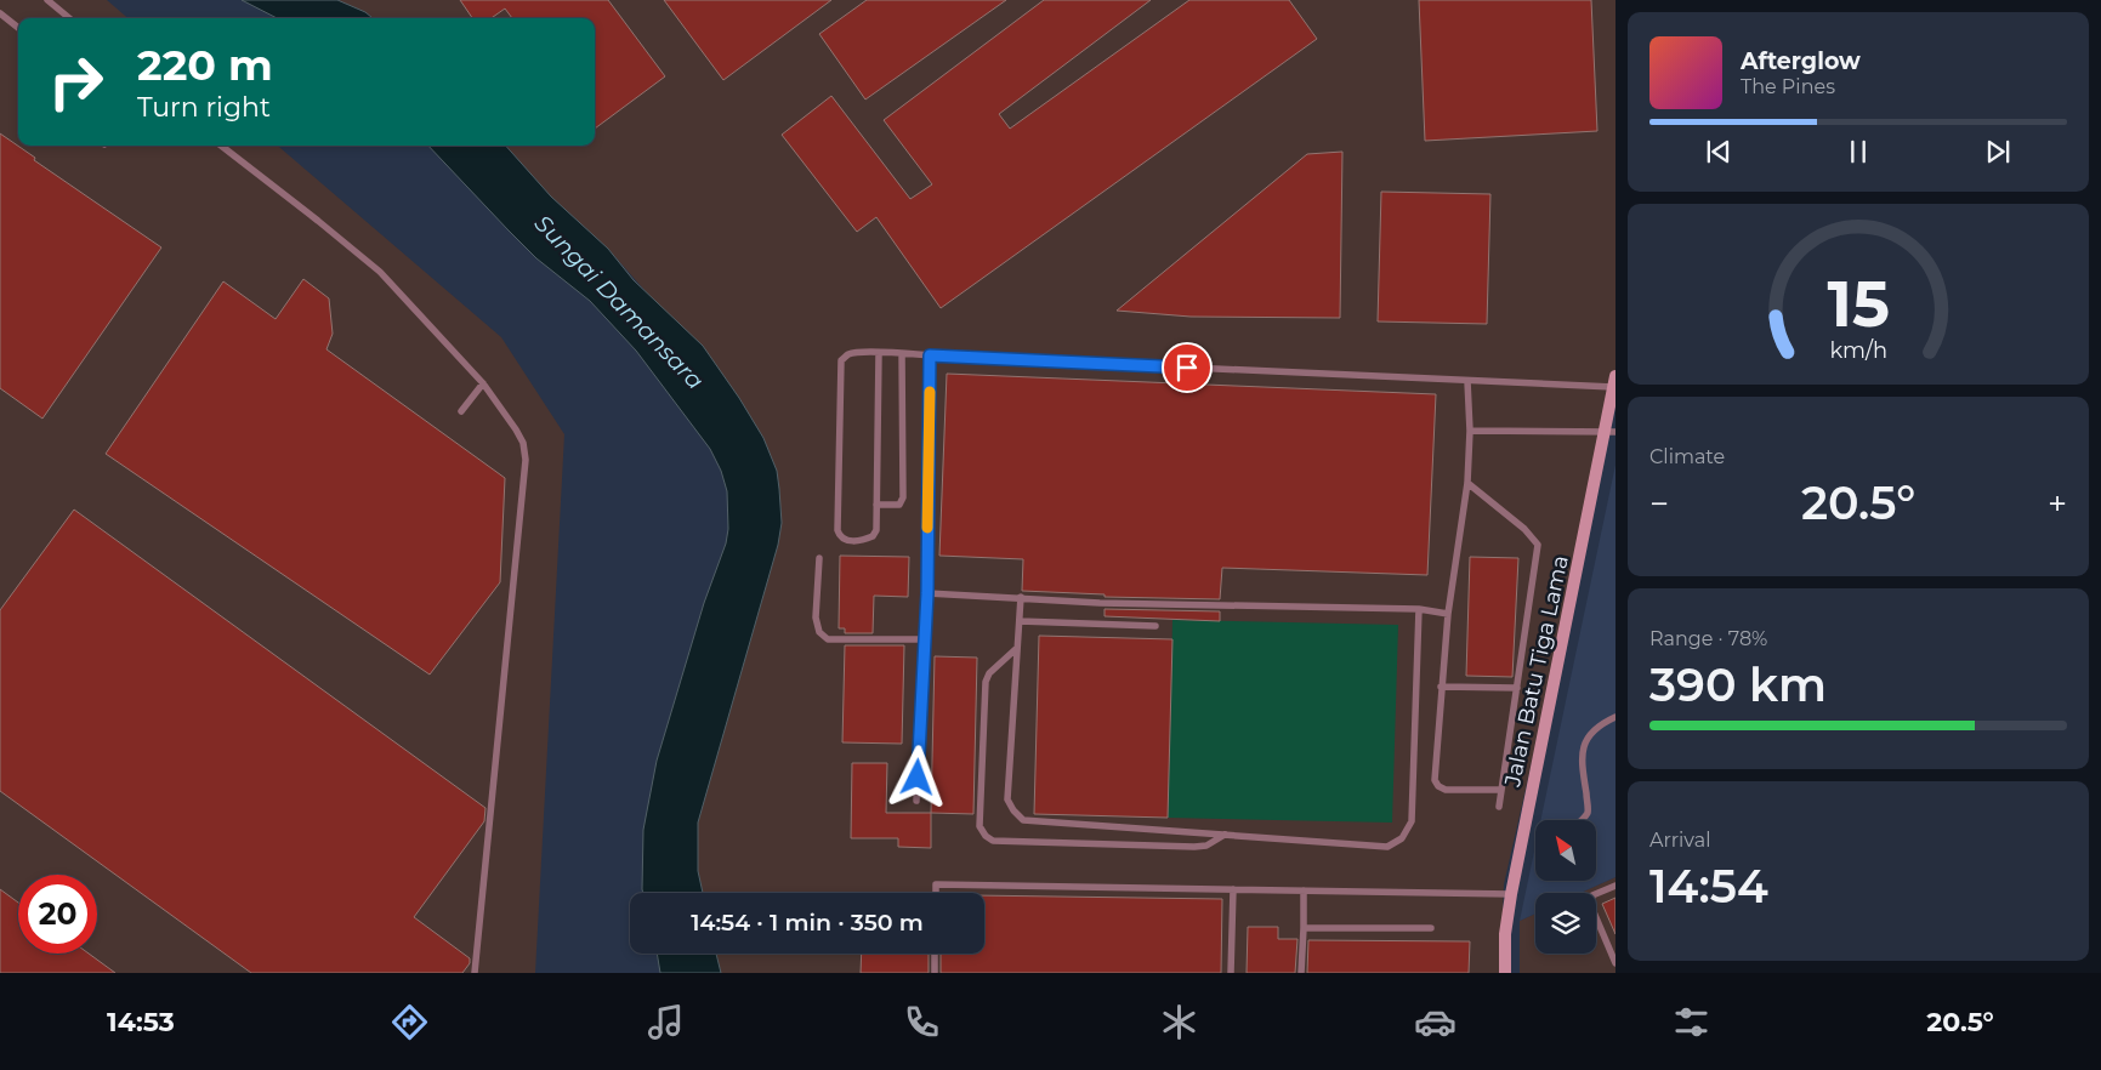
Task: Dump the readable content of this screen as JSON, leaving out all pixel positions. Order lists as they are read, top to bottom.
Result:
{
  "streets": {
    "main road": ["Jalan Batu Tiga Lama"]
  },
  "water": ["Sungai Damansara"],
  "north": "top left",
  "page": {
    "turn": ["220 m", "Turn right"],
    "song": ["Afterglow", "The Pines"],
    "tile": [
      "Climate",
      ["Range · 78%", "390 km"],
      ["Arrival", "14:54"]
    ],
    "heat": ["−", "20.5°", "+"],
    "limit": "20",
    "trip": "14:54 · 1 min · 350 m",
    "tabs": ["14:53", "20.5°"],
    "gauge": ["15", "km/h"]
  }
}
